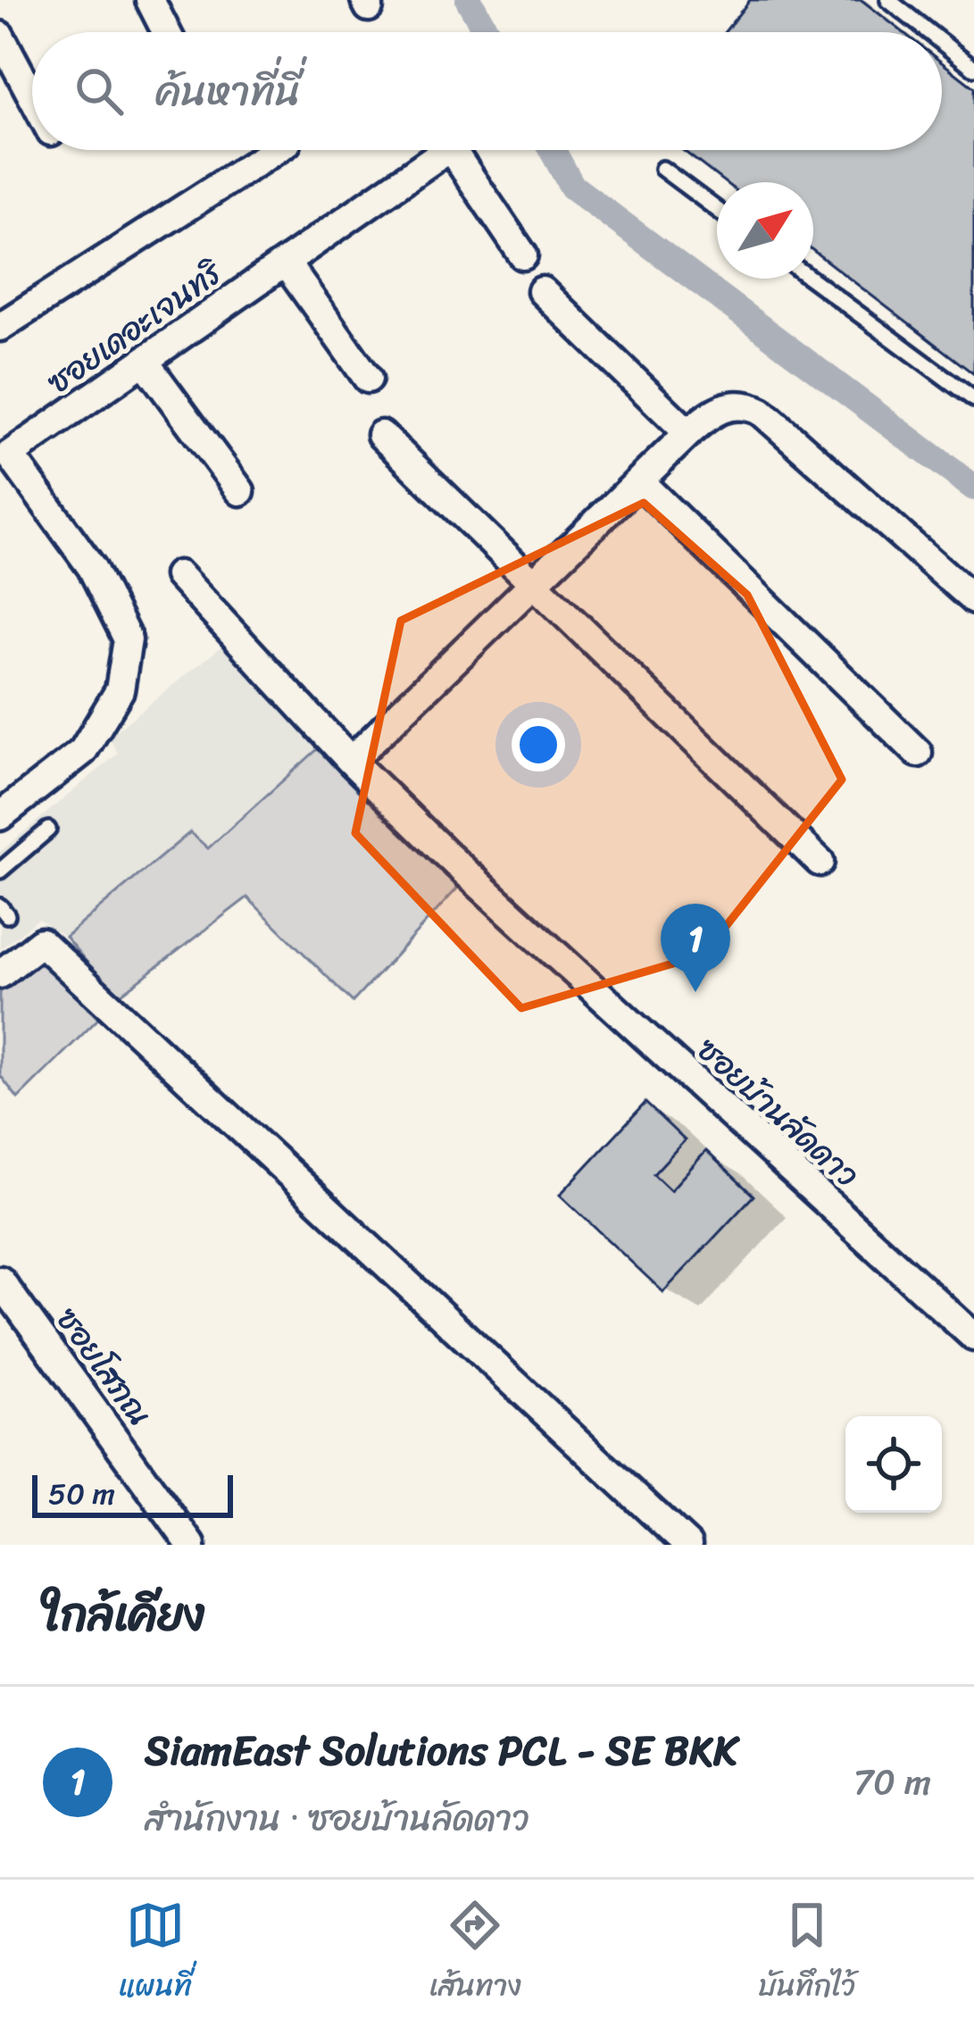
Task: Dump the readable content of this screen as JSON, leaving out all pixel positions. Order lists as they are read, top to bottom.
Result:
{
  "streets": {
    "street": ["ซอยเดอะเจนทริ", "ซอยบ้านลัดดาว", "ซอยโสภณ"]
  },
  "scale_bar": "50 m",
  "north": "top right",
  "page": {
    "search": "ค้นหาที่นี่",
    "pins": "1",
    "scale": "50 m",
    "heading": "ใกล้เคียง",
    "list": [
      {
        "mark": "1",
        "name": "SiamEast Solutions PCL - SE BKK",
        "note": "สำนักงาน · ซอยบ้านลัดดาว",
        "value": "70 m"
      }
    ],
    "nav": ["แผนที่", "เส้นทาง", "บันทึกไว้"]
  }
}
